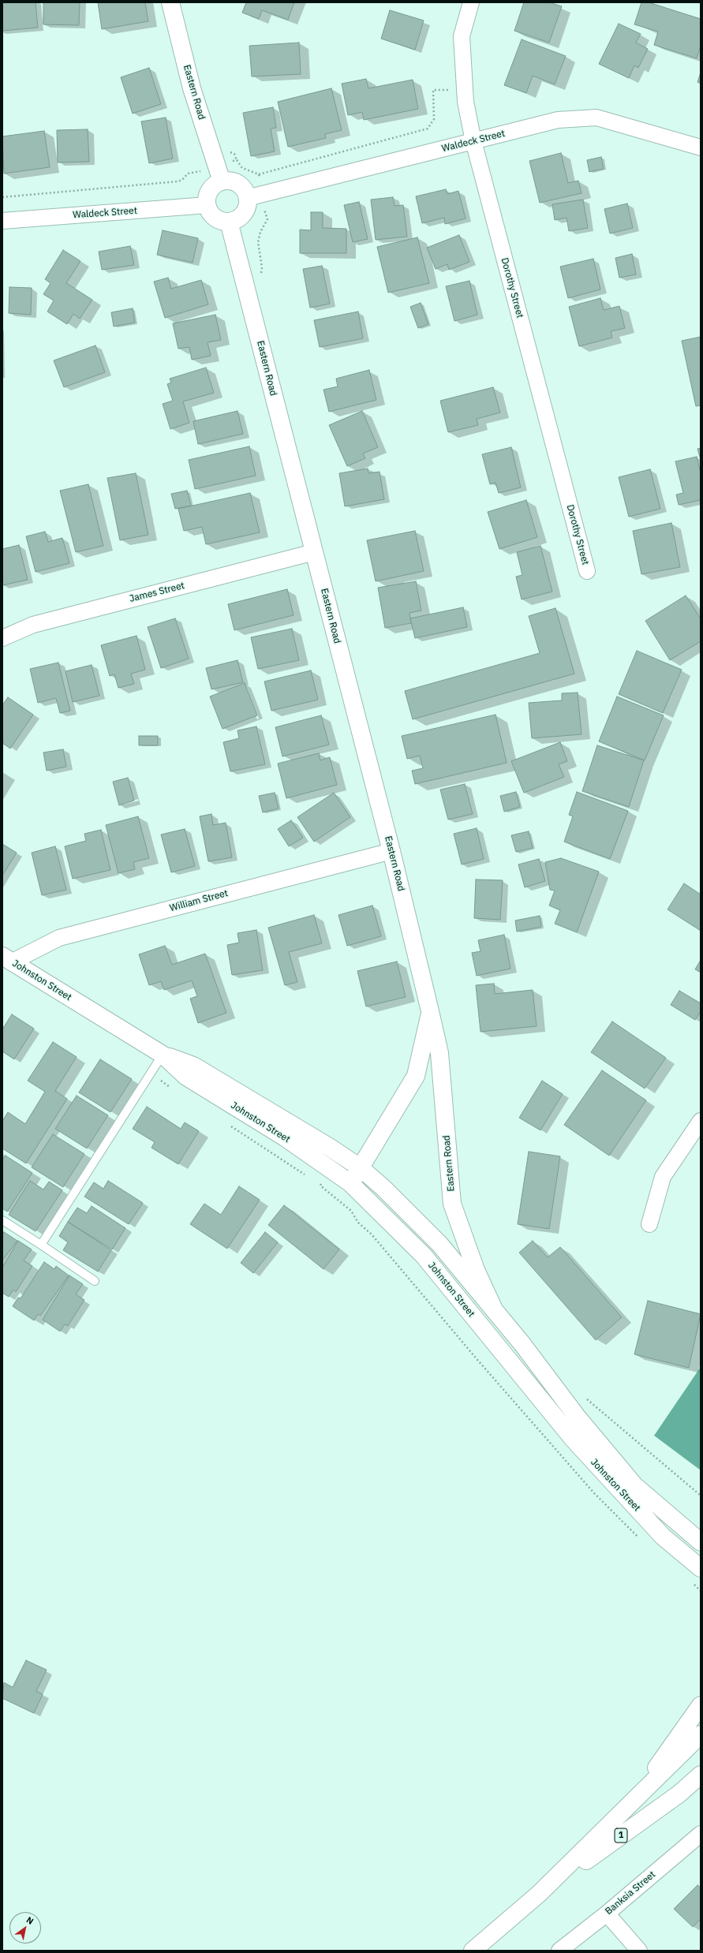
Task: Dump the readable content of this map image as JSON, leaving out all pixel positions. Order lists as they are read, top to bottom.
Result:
{
  "streets": {
    "main road": ["Eastern Road", "Johnston Street", "1"],
    "street": [
      "Waldeck Street",
      "Dorothy Street",
      "James Street",
      "William Street",
      "Banksia Street"
    ]
  },
  "crossings": [
    ["Eastern Road", "Waldeck Street"],
    ["Eastern Road", "James Street"],
    ["Eastern Road", "William Street"],
    ["Eastern Road", "Johnston Street"],
    ["Waldeck Street", "Dorothy Street"],
    ["William Street", "Johnston Street"]
  ],
  "north": "top right"
}
